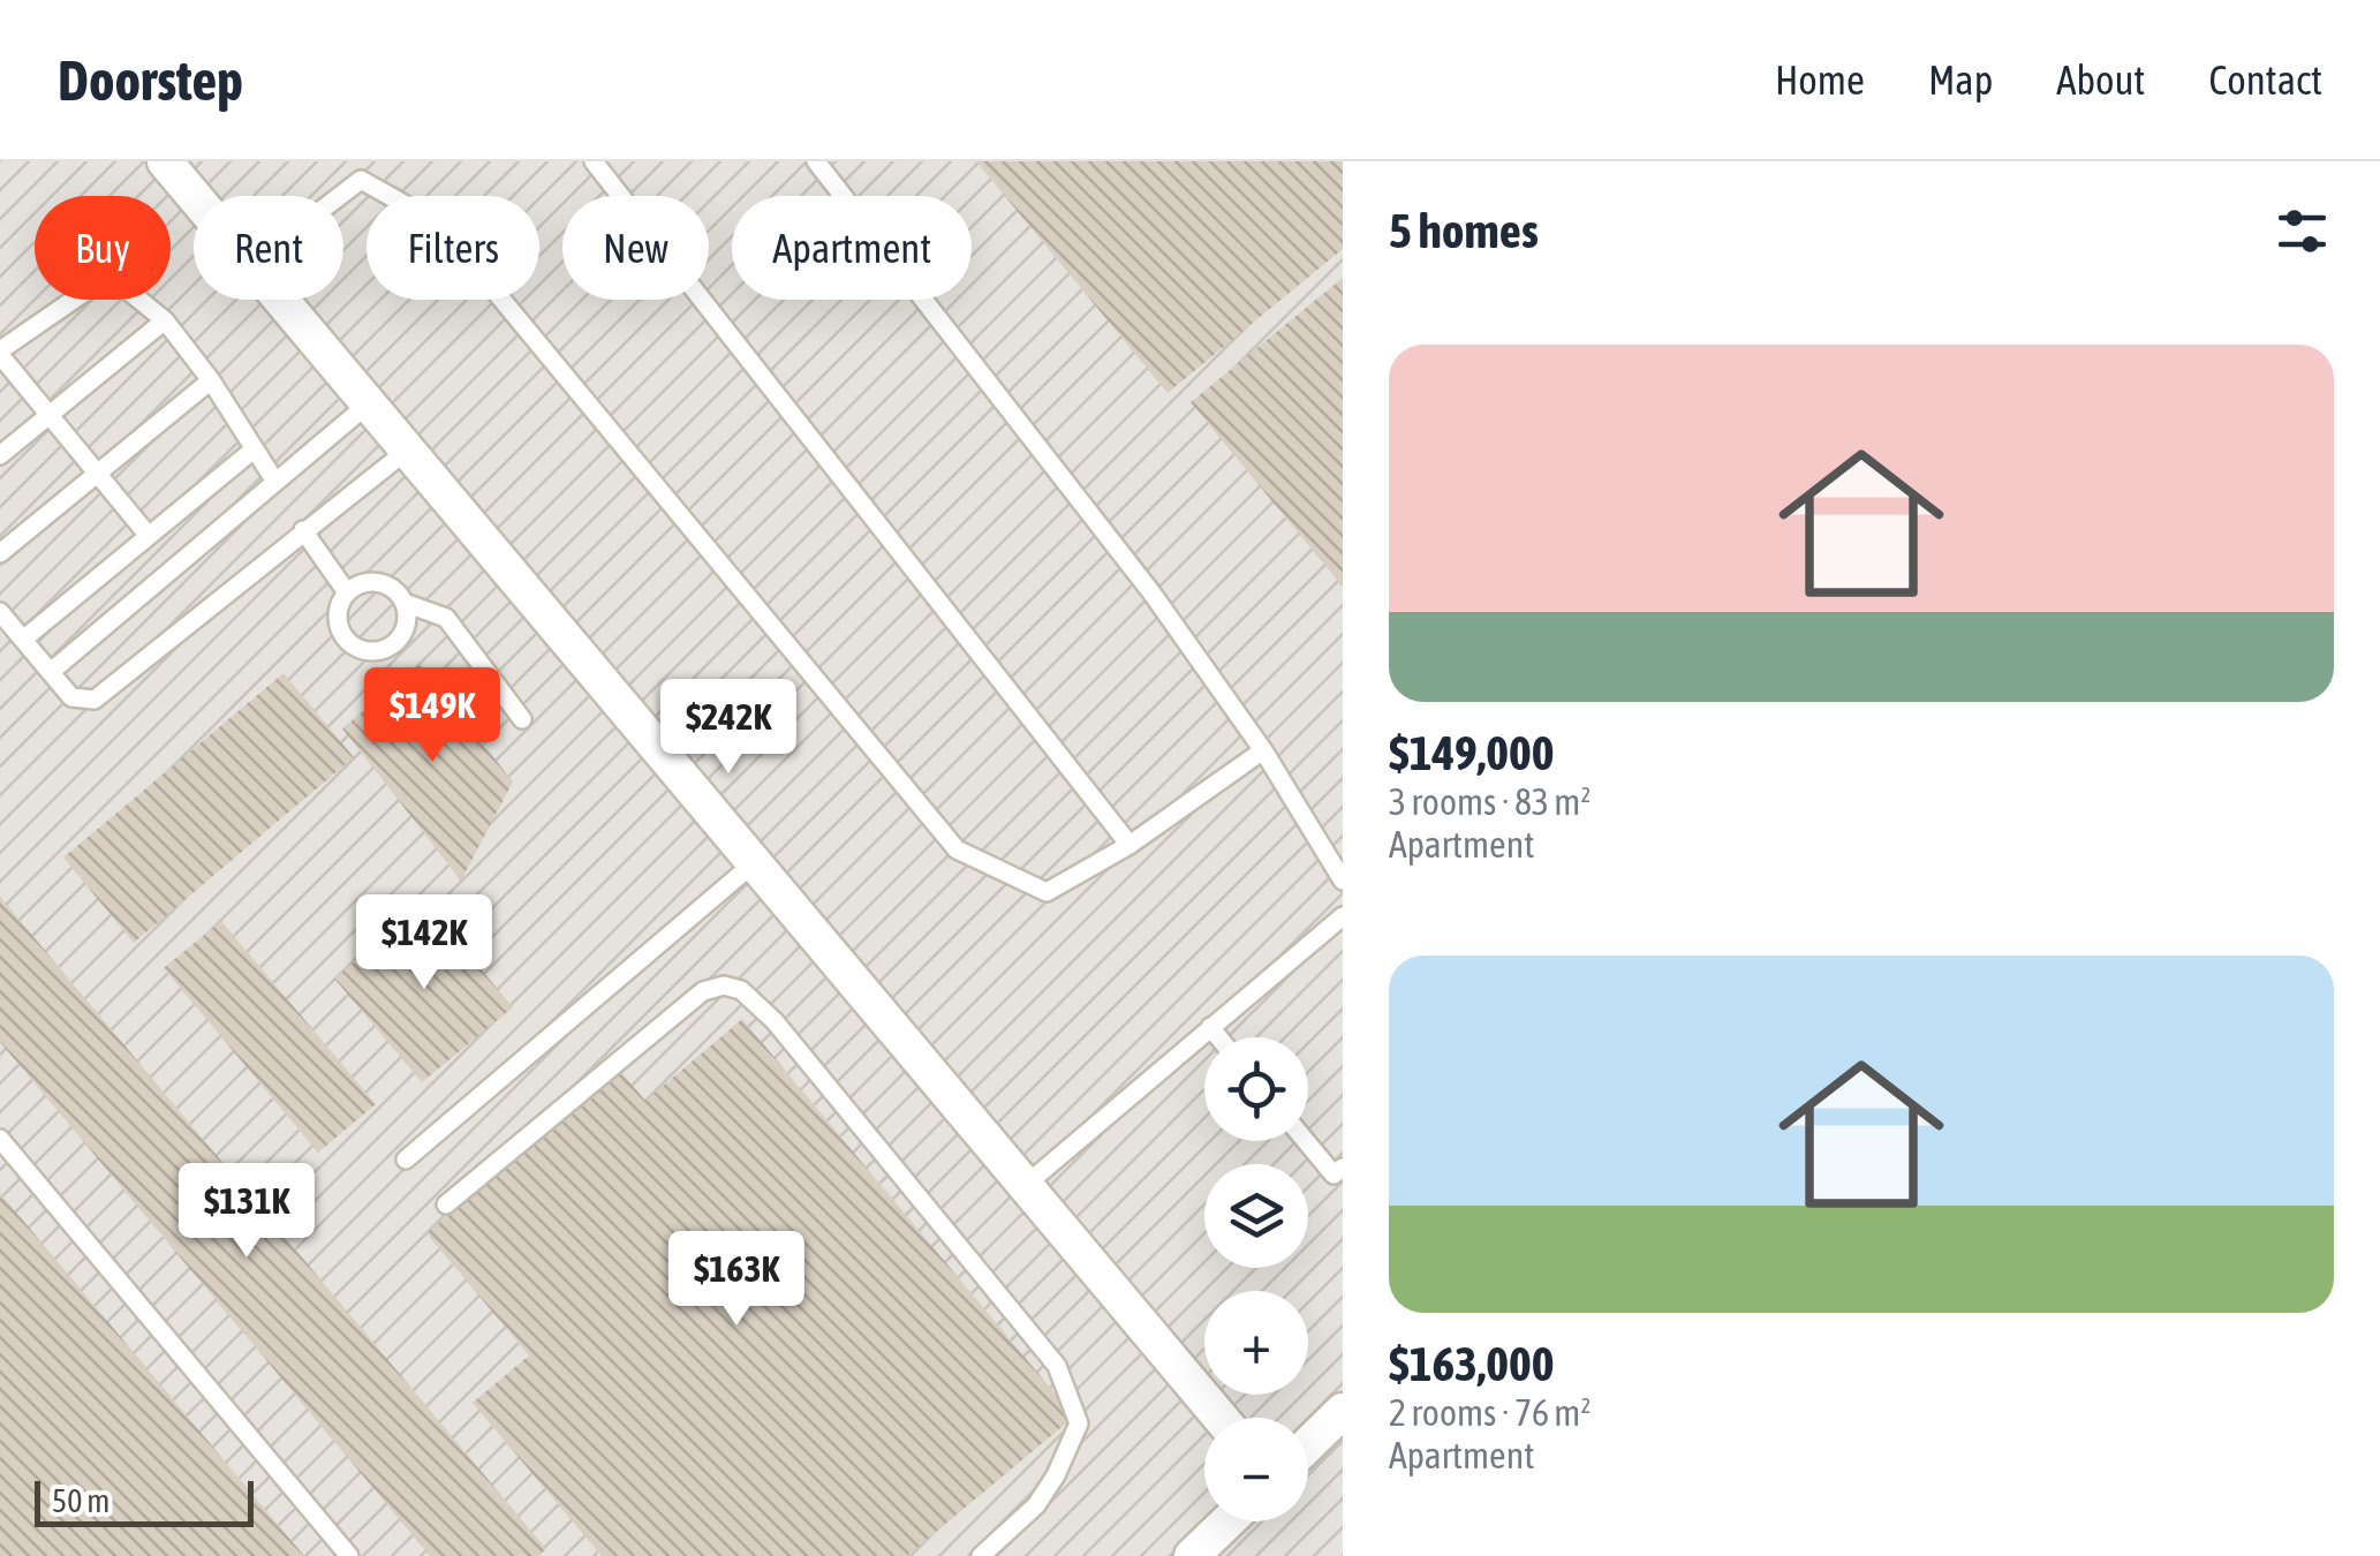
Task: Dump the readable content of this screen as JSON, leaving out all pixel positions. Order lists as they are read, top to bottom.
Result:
{
  "scale_bar": "50 m",
  "page": {
    "header": "Doorstep",
    "nav": [
      "Home",
      "Map",
      "About",
      "Contact"
    ],
    "heading": "5 homes",
    "chip": [
      "Buy",
      "Rent",
      "Filters",
      "New",
      "Apartment"
    ],
    "list": [
      {
        "name": "$149,000",
        "note": "3 rooms · 83 m² · Apartment"
      },
      {
        "name": "$163,000",
        "note": "2 rooms · 76 m² · Apartment"
      }
    ],
    "price": [
      "$149K",
      "$242K",
      "$142K",
      "$131K",
      "$163K"
    ],
    "map_buttons": ["+", "−"],
    "scale": "50 m"
  }
}
